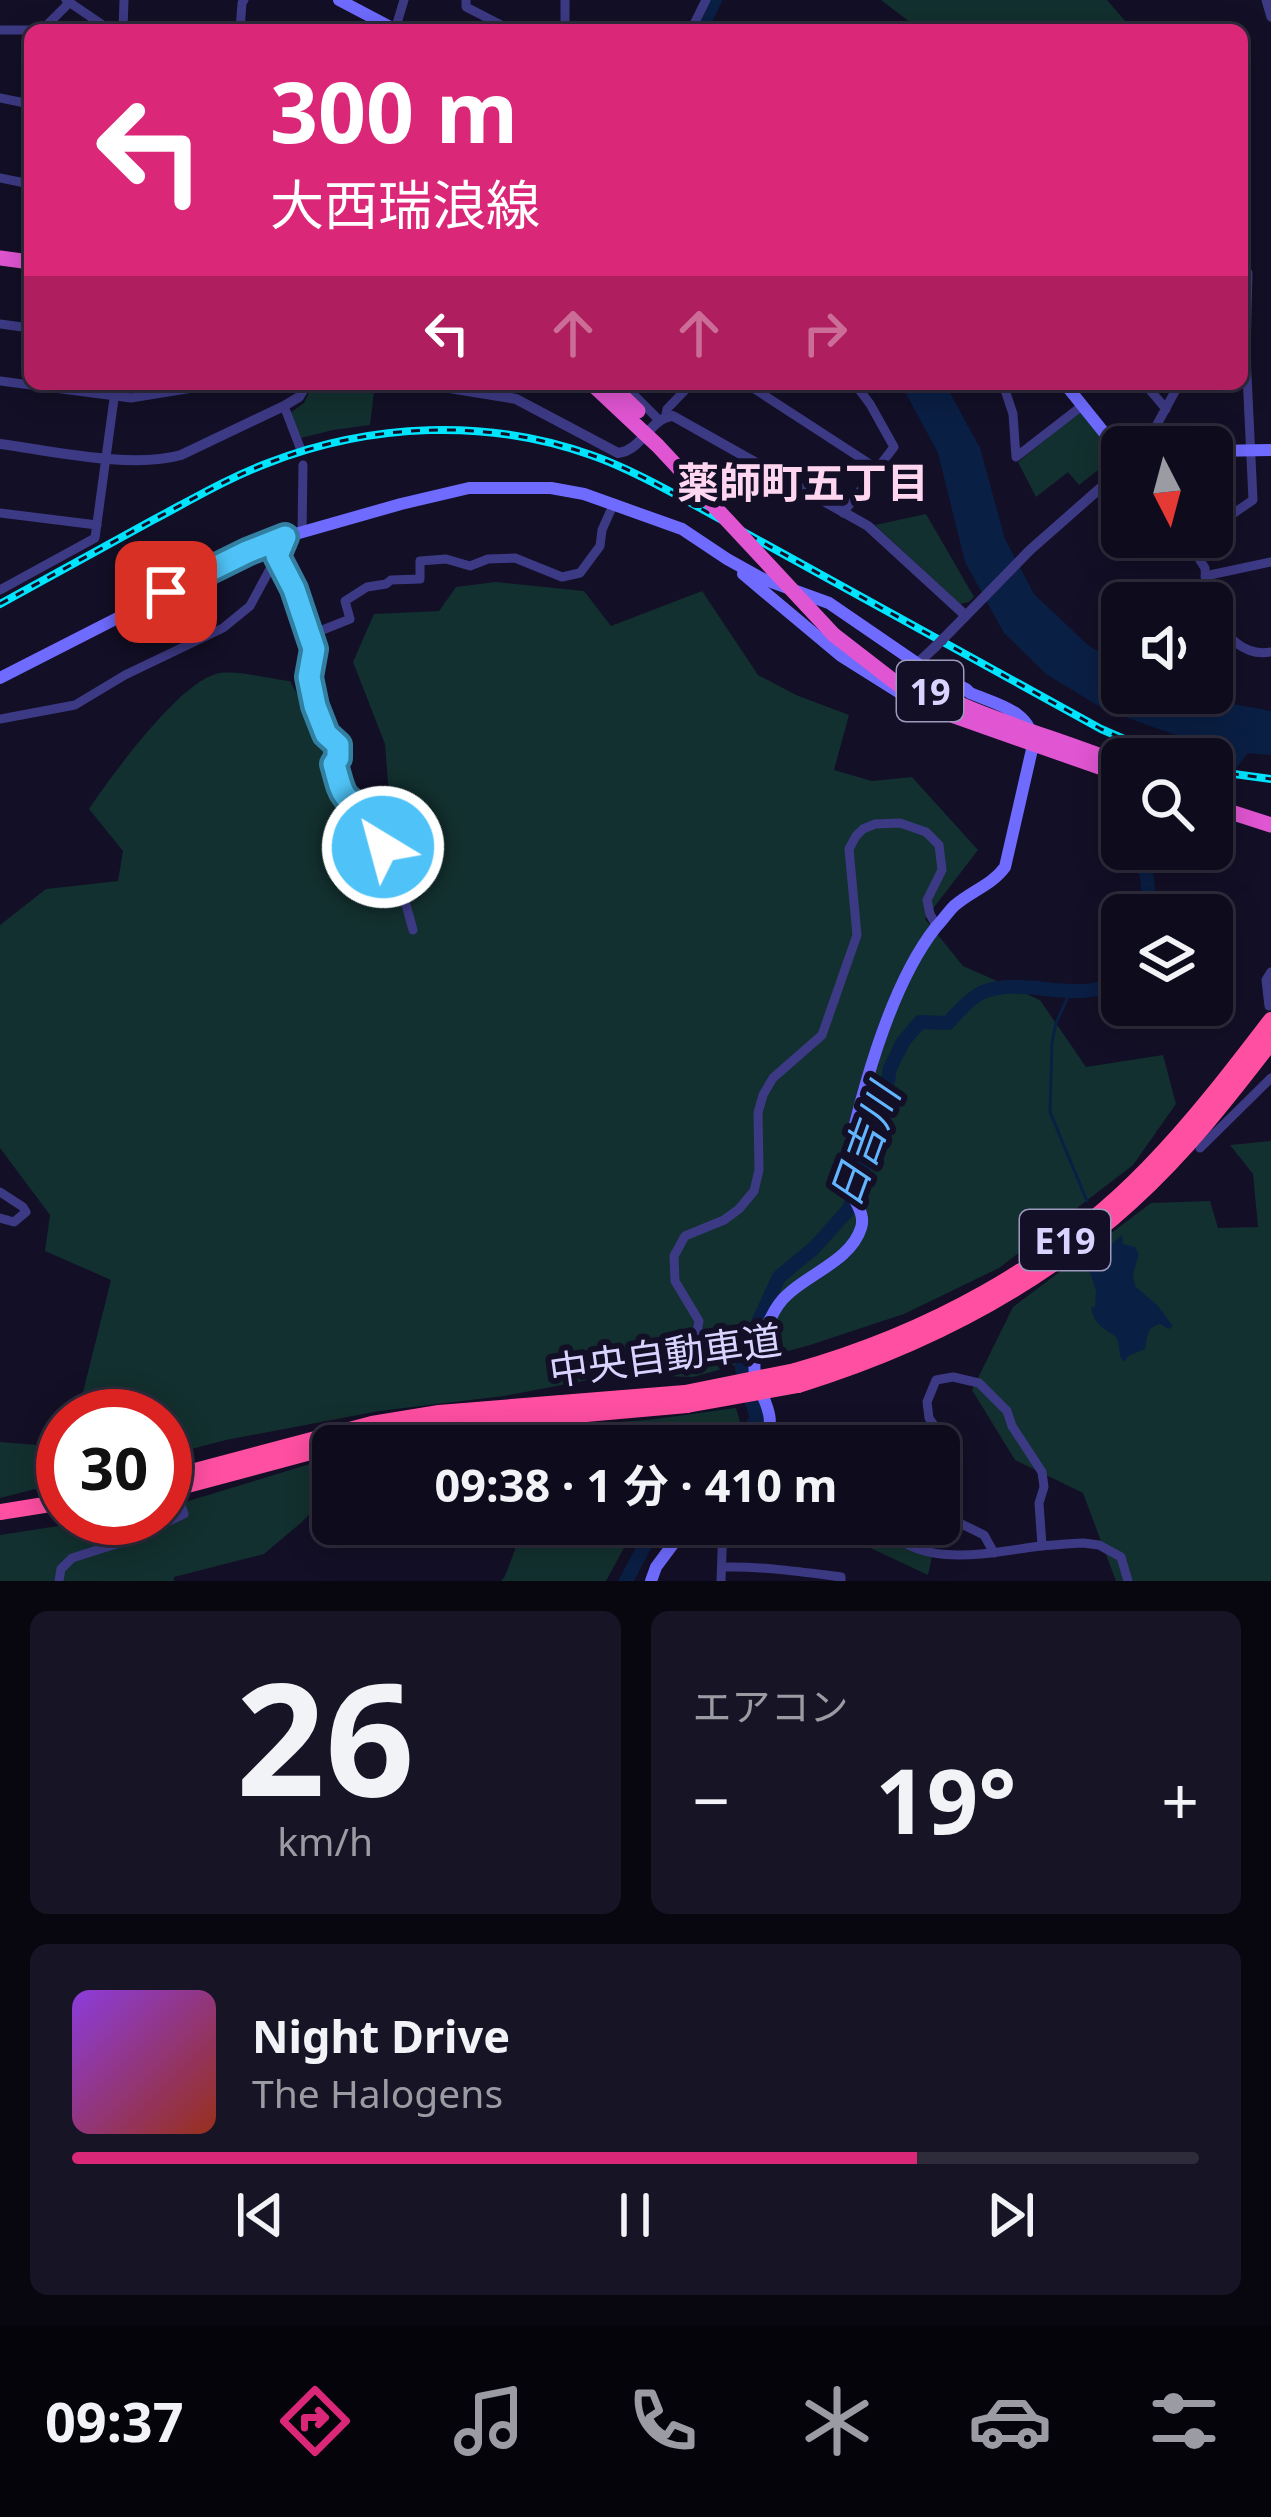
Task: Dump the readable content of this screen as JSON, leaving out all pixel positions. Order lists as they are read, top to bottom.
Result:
{
  "streets": {
    "highway": ["19", "E19", "中央自動車道"]
  },
  "districts": ["薬師町五丁目"],
  "water": ["日吉川"],
  "north": "bottom",
  "page": {
    "turn": ["300 m", "大西瑞浪線"],
    "limit": "30",
    "trip": "09:38 · 1 分 · 410 m",
    "tile": [
      ["26", "km/h"],
      "エアコン"
    ],
    "heat": ["−", "19°", "+"],
    "song": ["Night Drive", "The Halogens"],
    "tabs": "09:37"
  }
}
